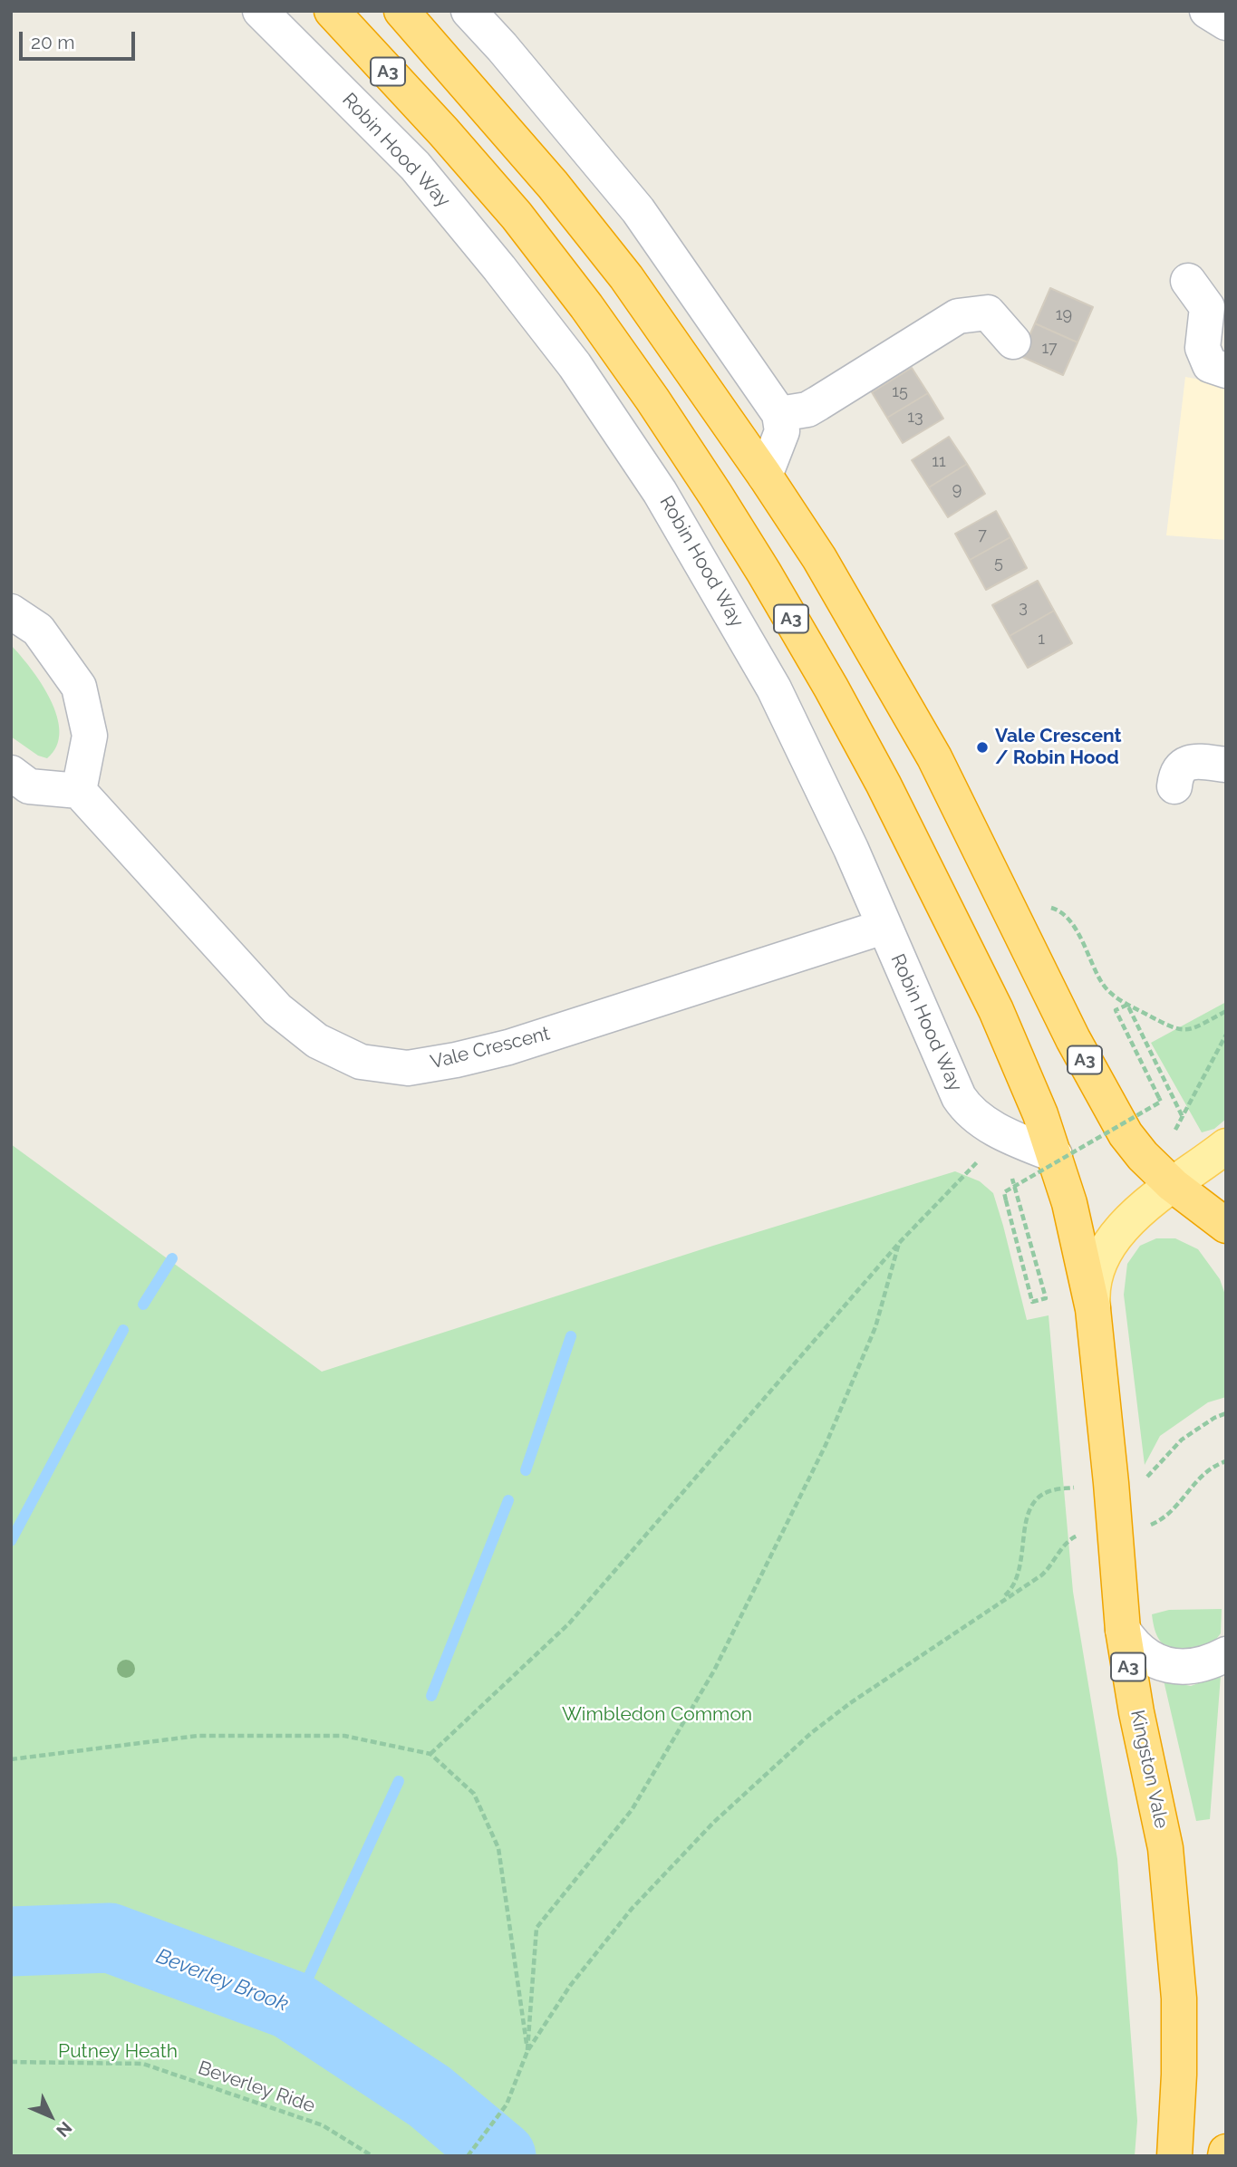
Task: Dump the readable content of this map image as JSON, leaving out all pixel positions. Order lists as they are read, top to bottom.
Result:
{
  "streets": {
    "highway": ["A3", "Kingston Vale"],
    "street": ["Robin Hood Way", "Vale Crescent"],
    "path": ["Beverley Ride"]
  },
  "crossings": [
    ["A3", "Robin Hood Way"],
    ["A3", "Kingston Vale"],
    ["Robin Hood Way", "Vale Crescent"]
  ],
  "water": ["Beverley Brook"],
  "parks": ["Wimbledon Common", "Putney Heath"],
  "places": ["Vale Crescent / Robin Hood"],
  "house_numbers": [
    "19",
    "17",
    "15",
    "13",
    "11",
    "9",
    "7",
    "5",
    "3",
    "1"
  ],
  "scale_bar": "20 m",
  "north": "bottom right"
}
